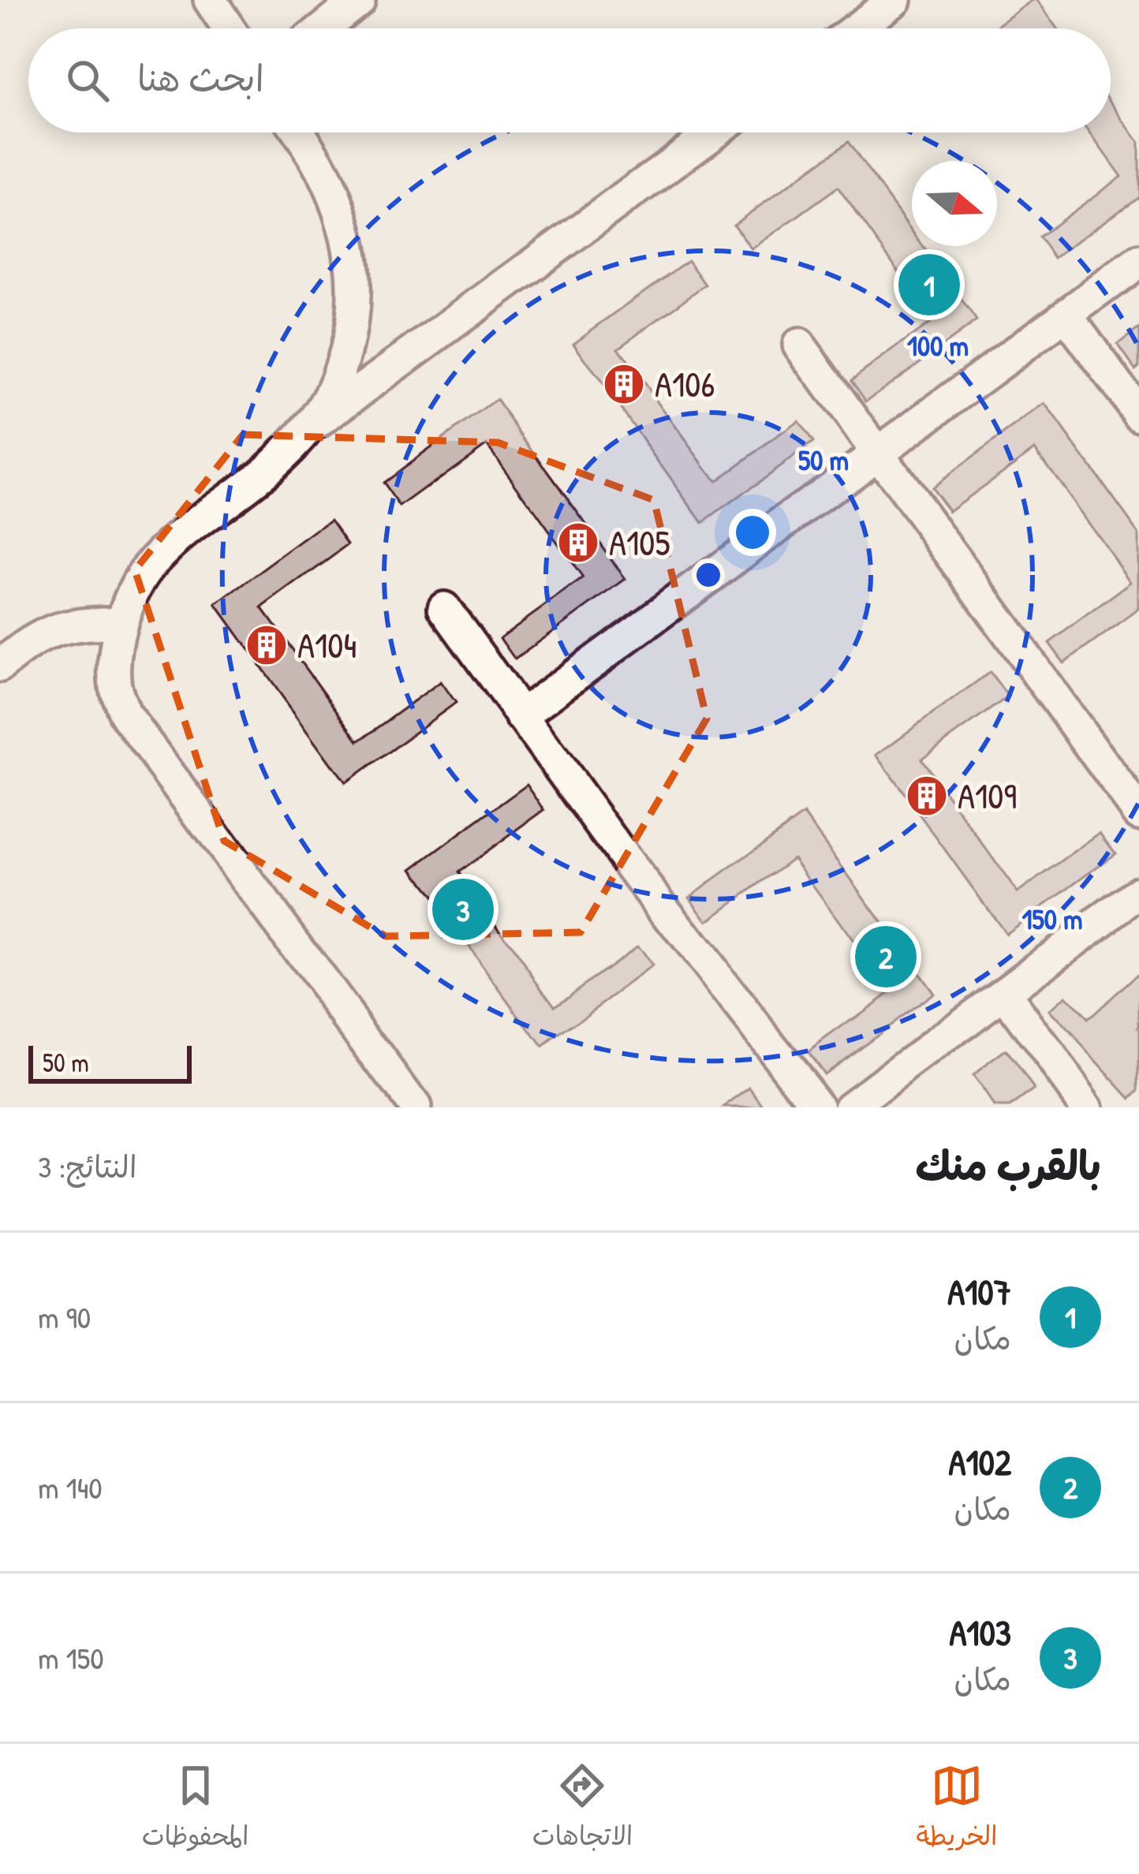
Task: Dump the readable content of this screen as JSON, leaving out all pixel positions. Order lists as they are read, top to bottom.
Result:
{
  "places": {
    "building": [
      "A106",
      "A105",
      "A104",
      "A109"
    ]
  },
  "scale_bar": "50 m",
  "north": "right",
  "page": {
    "search": "ابحث هنا",
    "pins": ["1", "3", "2"],
    "scale": "50 m",
    "heading": ["بالقرب منك", "النتائج: 3"],
    "list": [
      {
        "mark": "1",
        "name": "A107",
        "note": "مكان",
        "value": "90 m"
      },
      {
        "mark": "2",
        "name": "A102",
        "note": "مكان",
        "value": "140 m"
      },
      {
        "mark": "3",
        "name": "A103",
        "note": "مكان",
        "value": "150 m"
      }
    ],
    "nav": ["الخريطة", "الاتجاهات", "المحفوظات"]
  },
  "rings": ["100 m", "50 m", "150 m"]
}
